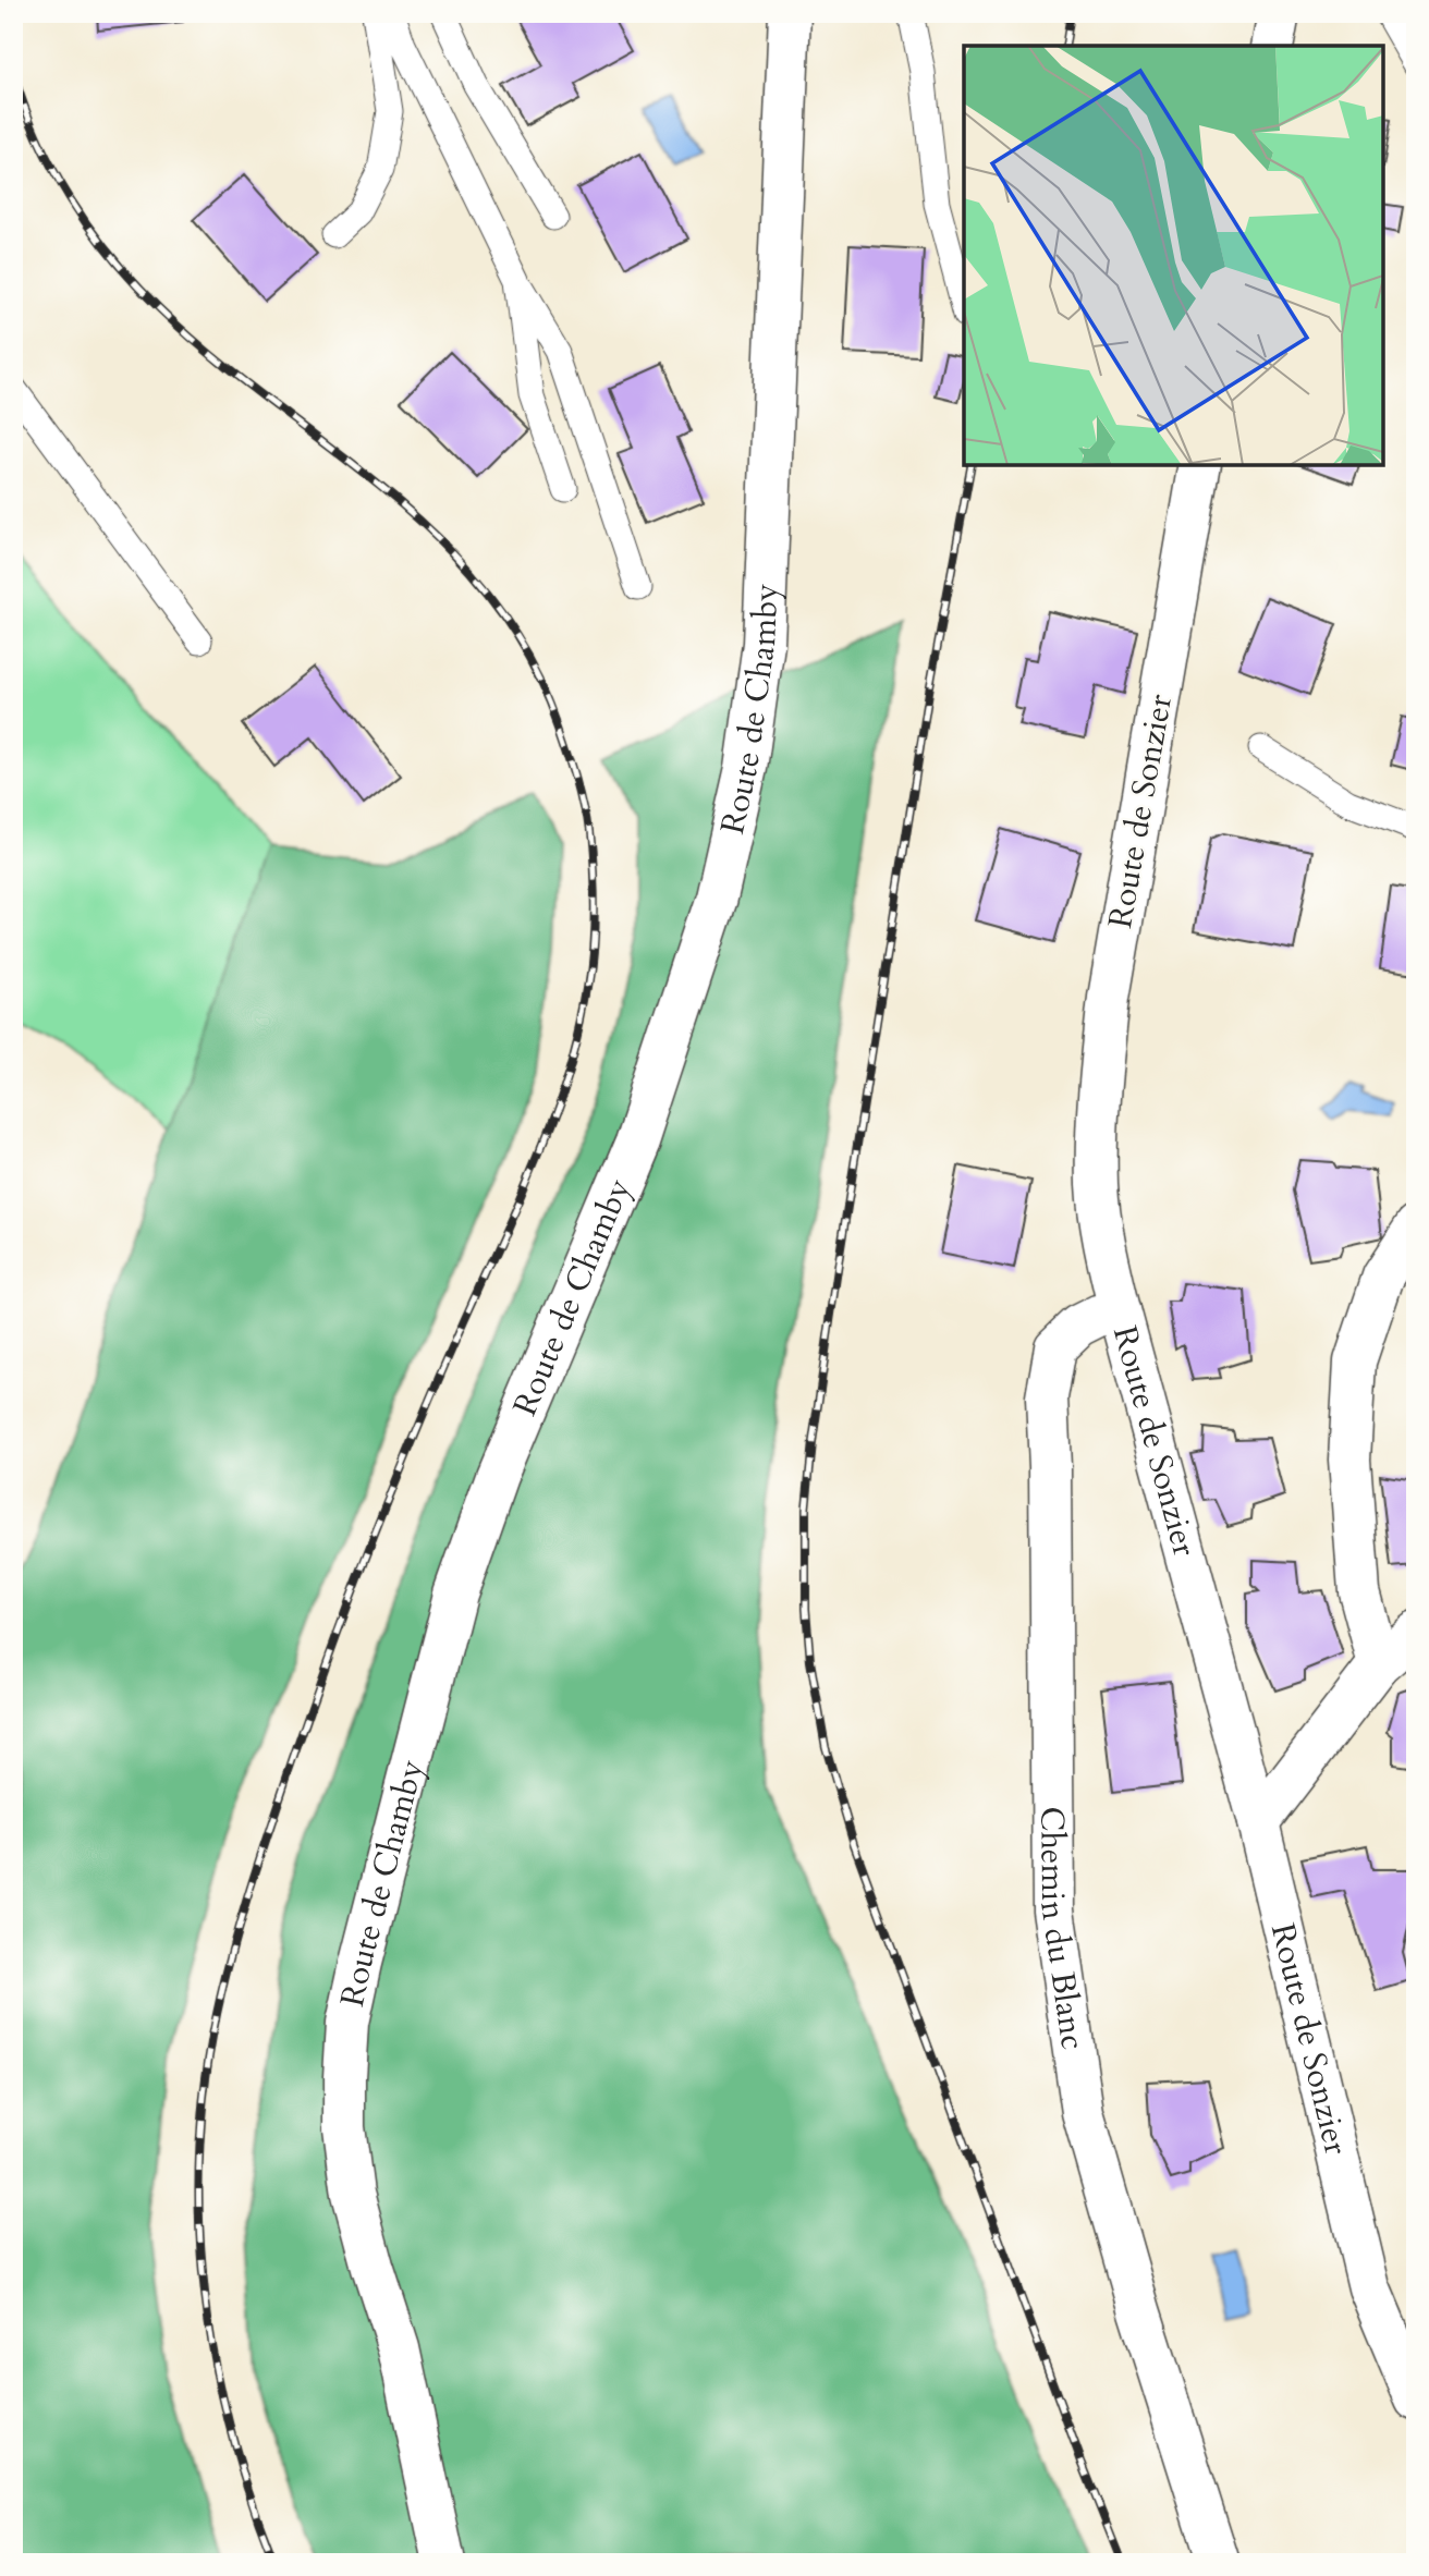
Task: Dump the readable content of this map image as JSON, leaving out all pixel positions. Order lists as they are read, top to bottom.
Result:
{
  "streets": {
    "street": ["Route de Chamby", "Route de Sonzier", "Chemin du Blanc"]
  },
  "crossings": [
    ["Route de Sonzier", "Chemin du Blanc"]
  ]
}
